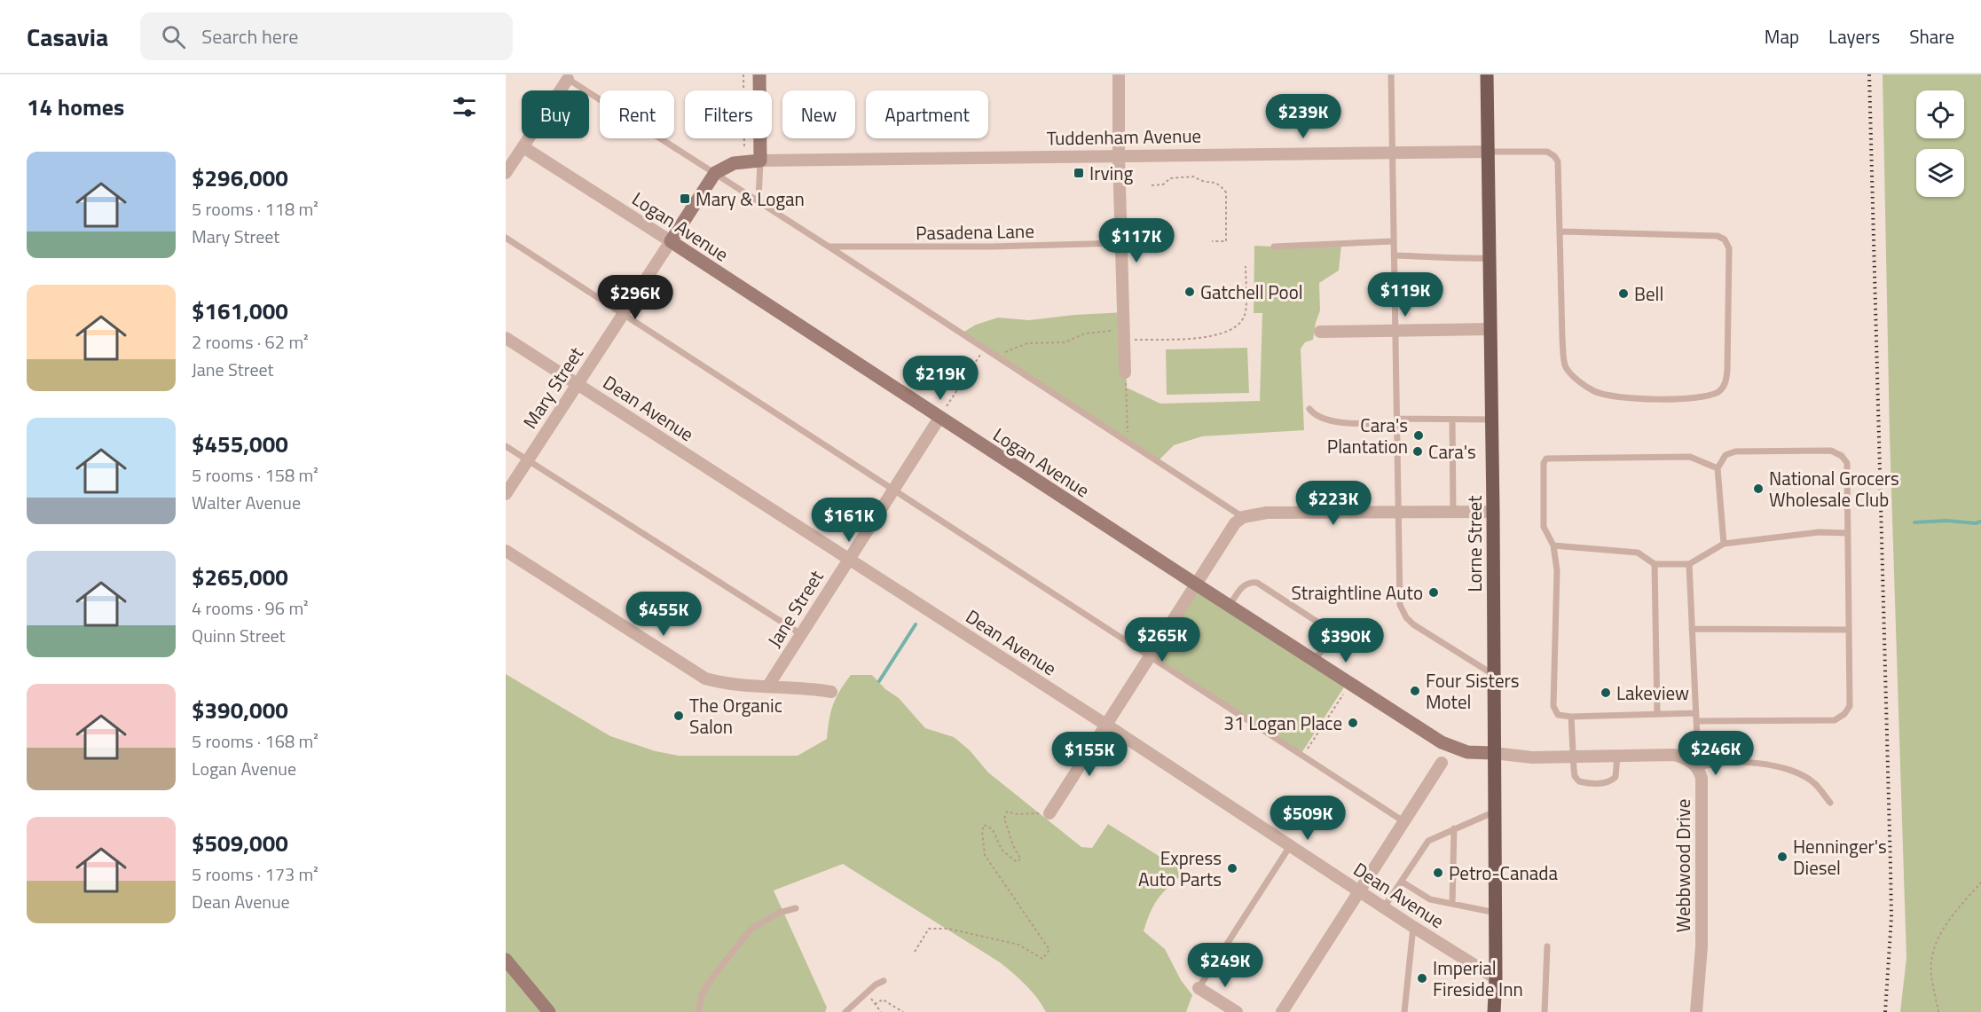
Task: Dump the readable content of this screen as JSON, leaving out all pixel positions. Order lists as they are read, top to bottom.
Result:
{
  "streets": {
    "main road": ["Lorne Street"],
    "street": [
      "Tuddenham Avenue",
      "Logan Avenue",
      "Mary Street",
      "Dean Avenue",
      "Jane Street",
      "Webbwood Drive"
    ],
    "lane": ["Pasadena Lane"]
  },
  "crossings": [
    ["Tuddenham Avenue", "Lorne Street"],
    ["Logan Avenue", "Mary Street"],
    ["Logan Avenue", "Lorne Street"],
    ["Logan Avenue", "Jane Street"],
    ["Mary Street", "Dean Avenue"],
    ["Dean Avenue", "Lorne Street"],
    ["Dean Avenue", "Jane Street"]
  ],
  "places": {
    "transit": ["Irving", "Mary & Logan"],
    "other": [
      "Gatchell Pool",
      "Bell",
      "Cara's Plantation",
      "Cara's",
      "National Grocers Wholesale Club",
      "Straightline Auto",
      "Four Sisters Motel",
      "Lakeview",
      "The Organic Salon",
      "31 Logan Place",
      "Henninger's Diesel",
      "Express Auto Parts",
      "Petro-Canada",
      "Imperial Fireside Inn"
    ]
  },
  "page": {
    "header": "Casavia",
    "search": "Search here",
    "nav": ["Map", "Layers", "Share"],
    "heading": "14 homes",
    "chip": [
      "Buy",
      "Rent",
      "Filters",
      "New",
      "Apartment"
    ],
    "price": [
      "$239K",
      "$117K",
      "$119K",
      "$296K",
      "$219K",
      "$223K",
      "$161K",
      "$455K",
      "$265K",
      "$390K",
      "$246K",
      "$155K",
      "$509K",
      "$249K"
    ],
    "list": [
      {
        "name": "$296,000",
        "note": "5 rooms · 118 m² · Mary Street"
      },
      {
        "name": "$161,000",
        "note": "2 rooms · 62 m² · Jane Street"
      },
      {
        "name": "$455,000",
        "note": "5 rooms · 158 m² · Walter Avenue"
      },
      {
        "name": "$265,000",
        "note": "4 rooms · 96 m² · Quinn Street"
      },
      {
        "name": "$390,000",
        "note": "5 rooms · 168 m² · Logan Avenue"
      },
      {
        "name": "$509,000",
        "note": "5 rooms · 173 m² · Dean Avenue"
      }
    ]
  }
}
